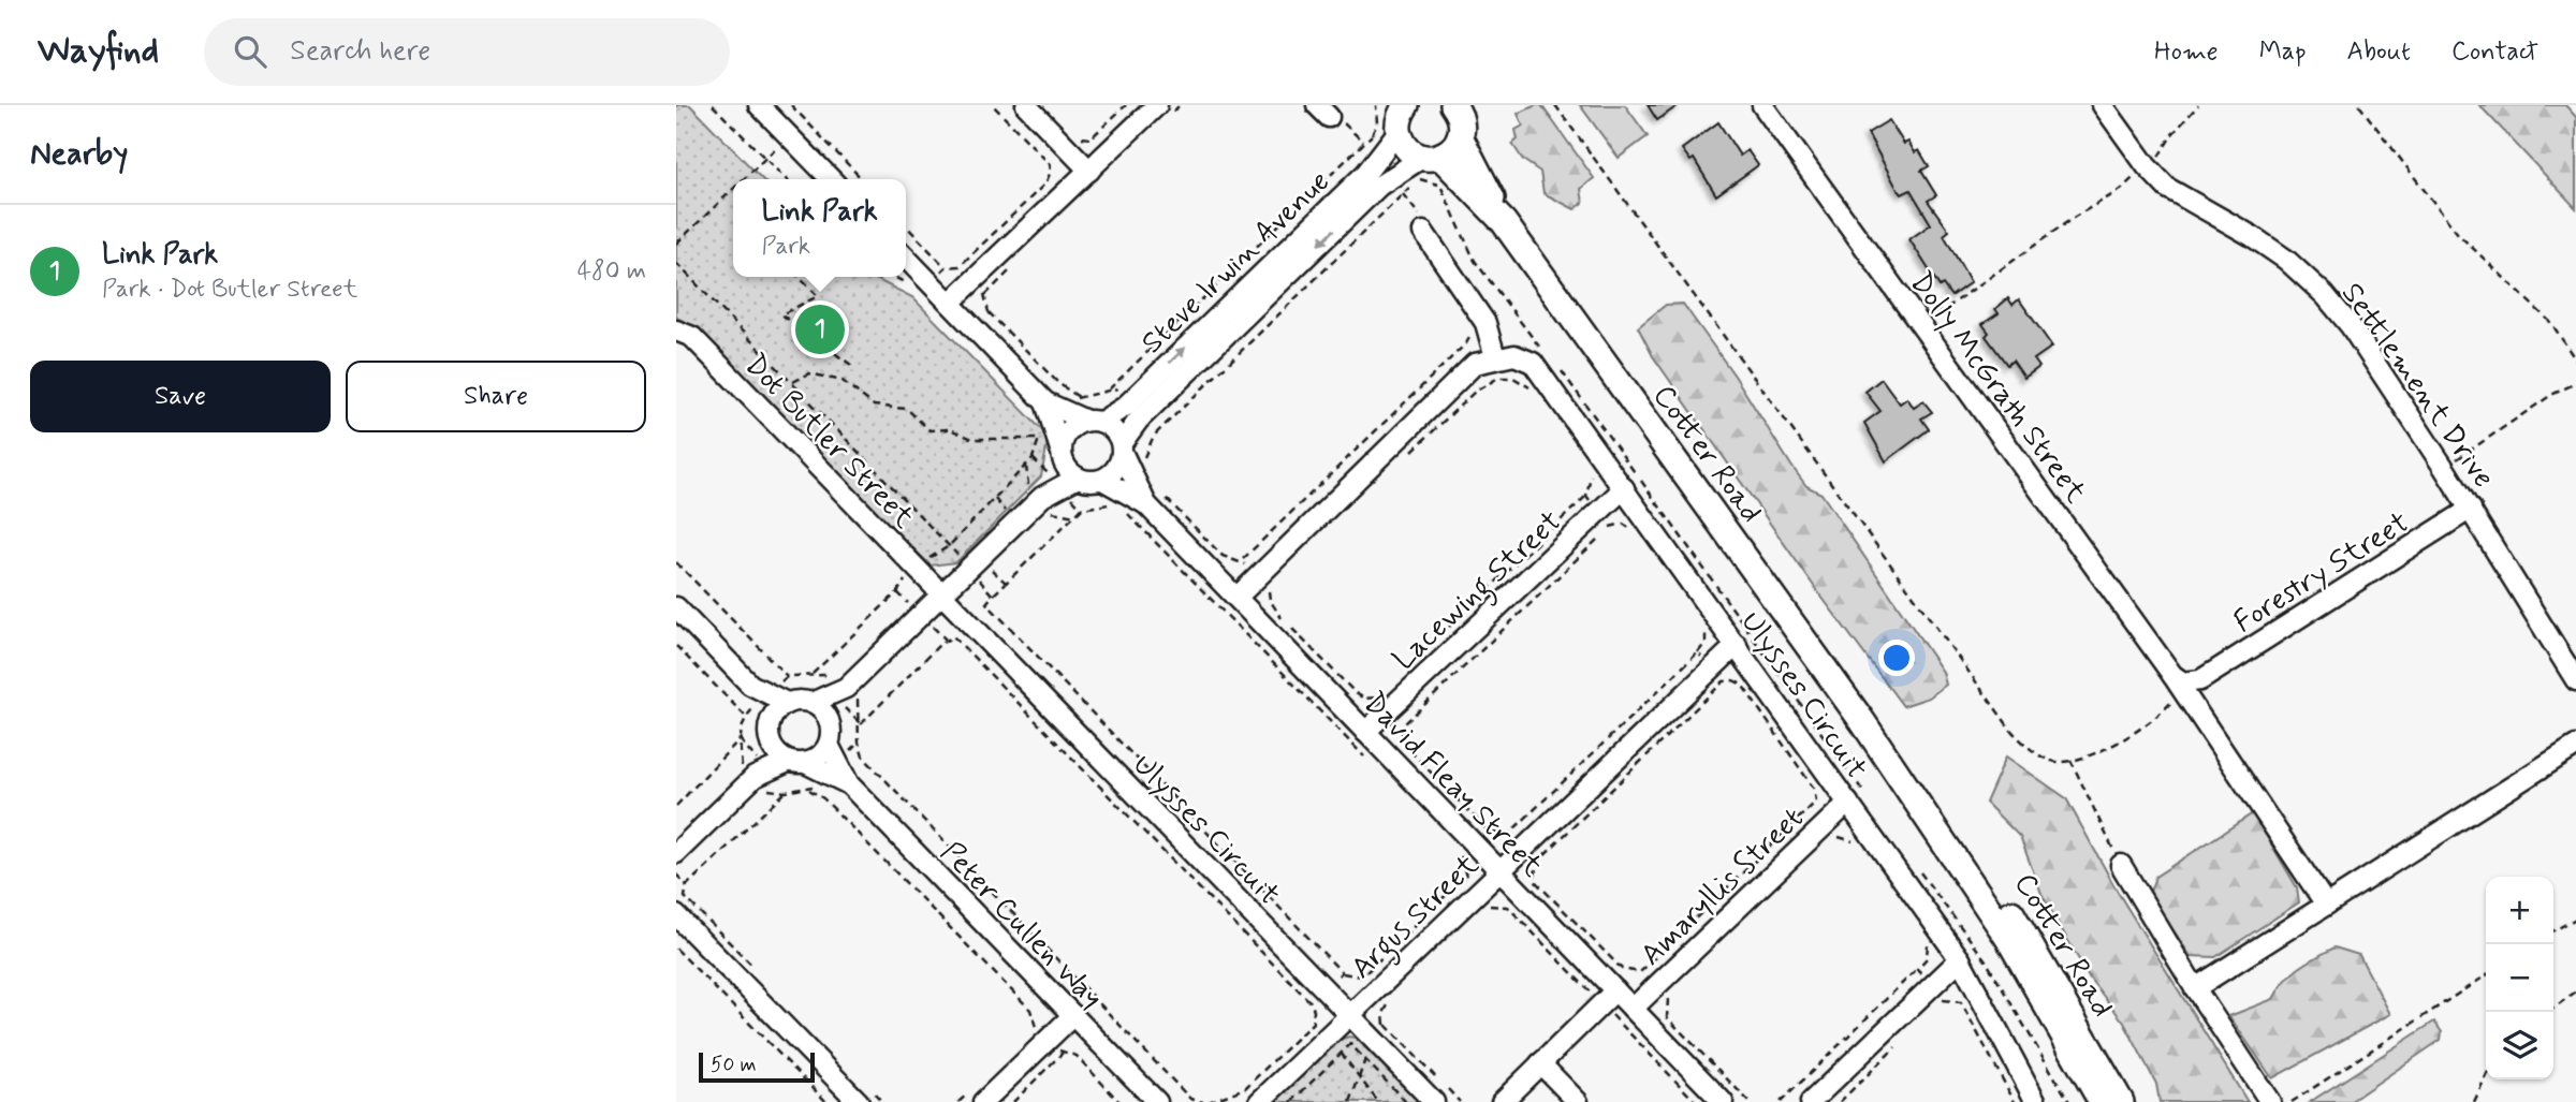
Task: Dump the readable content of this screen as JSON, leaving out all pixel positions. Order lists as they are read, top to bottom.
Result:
{
  "streets": {
    "main road": ["Cotter Road"],
    "street": [
      "Steve Irwin Avenue",
      "Settlement Drive",
      "Dolly McGrath Street",
      "Dot Butler Street",
      "Forestry Street",
      "Lacewing Street",
      "Ulysses Circuit",
      "David Fleay Street",
      "Amaryllis Street",
      "Argus Street",
      "Peter Cullen Way"
    ]
  },
  "crossings": [
    ["Steve Irwin Avenue", "Cotter Road"],
    ["Steve Irwin Avenue", "David Fleay Street"],
    ["Settlement Drive", "Forestry Street"],
    ["Dolly McGrath Street", "Forestry Street"],
    ["Dot Butler Street", "Ulysses Circuit"],
    ["Lacewing Street", "Ulysses Circuit"],
    ["Lacewing Street", "David Fleay Street"],
    ["Ulysses Circuit", "Amaryllis Street"],
    ["Ulysses Circuit", "Argus Street"],
    ["David Fleay Street", "Amaryllis Street"],
    ["David Fleay Street", "Argus Street"]
  ],
  "scale_bar": "50 m",
  "page": {
    "header": "Wayfind",
    "search": "Search here",
    "nav": [
      "Home",
      "Map",
      "About",
      "Contact"
    ],
    "heading": "Nearby",
    "popup": ["Link Park", "Park"],
    "list": [
      {
        "mark": "1",
        "name": "Link Park",
        "note": "Park · Dot Butler Street",
        "value": "480 m"
      }
    ],
    "pins": "1",
    "buttons": ["Save", "Share"],
    "map_buttons": ["+", "−"],
    "scale": "50 m"
  }
}
